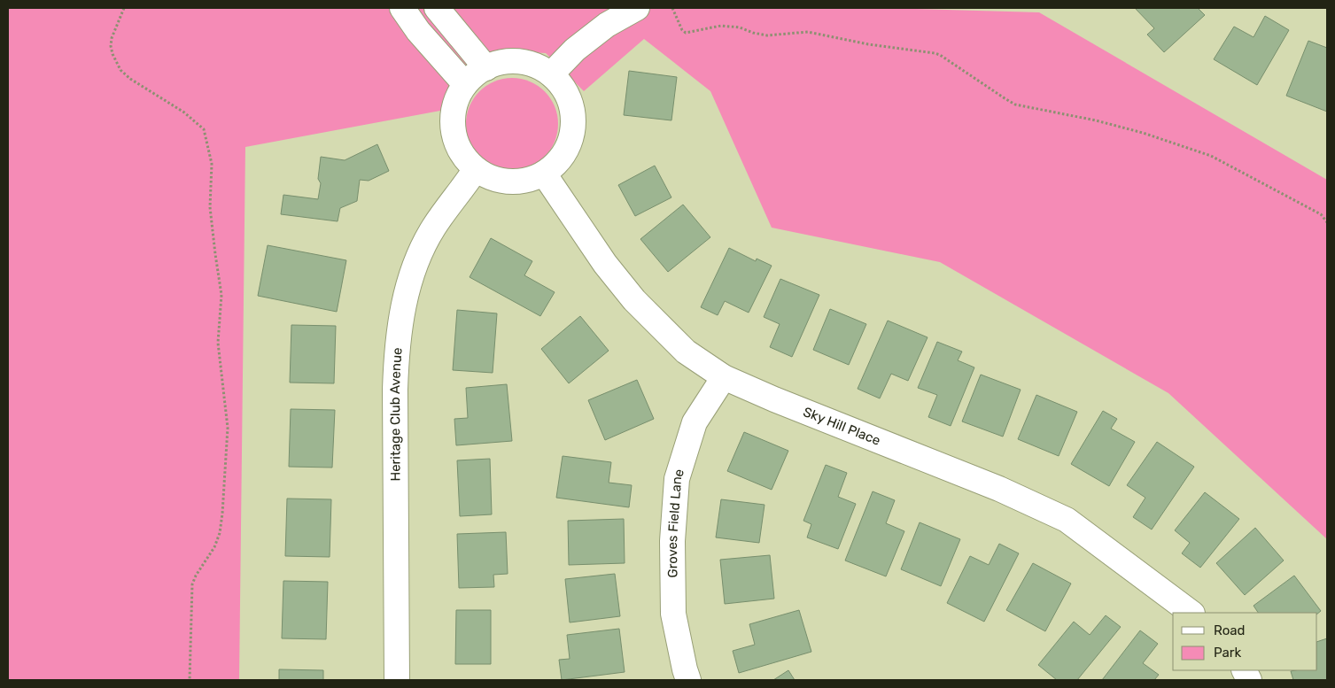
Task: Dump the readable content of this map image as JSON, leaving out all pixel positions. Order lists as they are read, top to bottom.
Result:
{
  "streets": {
    "street": ["Heritage Club Avenue", "Sky Hill Place", "Groves Field Lane"]
  },
  "crossings": [
    ["Heritage Club Avenue", "Sky Hill Place"],
    ["Sky Hill Place", "Groves Field Lane"]
  ],
  "legend": ["Road", "Park"]
}
